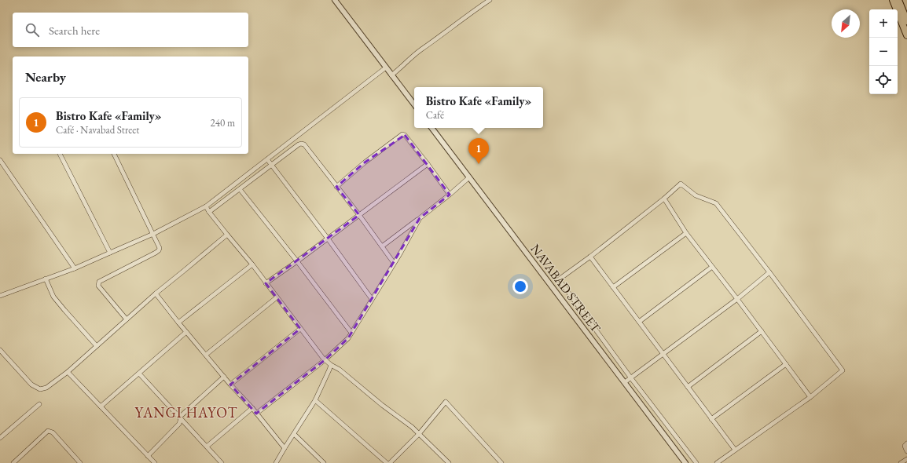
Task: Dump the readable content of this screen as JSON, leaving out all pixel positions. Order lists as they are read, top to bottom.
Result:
{
  "streets": {
    "street": ["NAVABAD STREET"]
  },
  "districts": ["YANGI HAYOT"],
  "north": "bottom left",
  "page": {
    "map_buttons": ["+", "−"],
    "search": "Search here",
    "heading": "Nearby",
    "popup": ["Bistro Kafe «Family»", "Café"],
    "list": [
      {
        "mark": "1",
        "name": "Bistro Kafe «Family»",
        "note": "Café · Navabad Street",
        "value": "240 m"
      }
    ],
    "pins": "1"
  }
}
